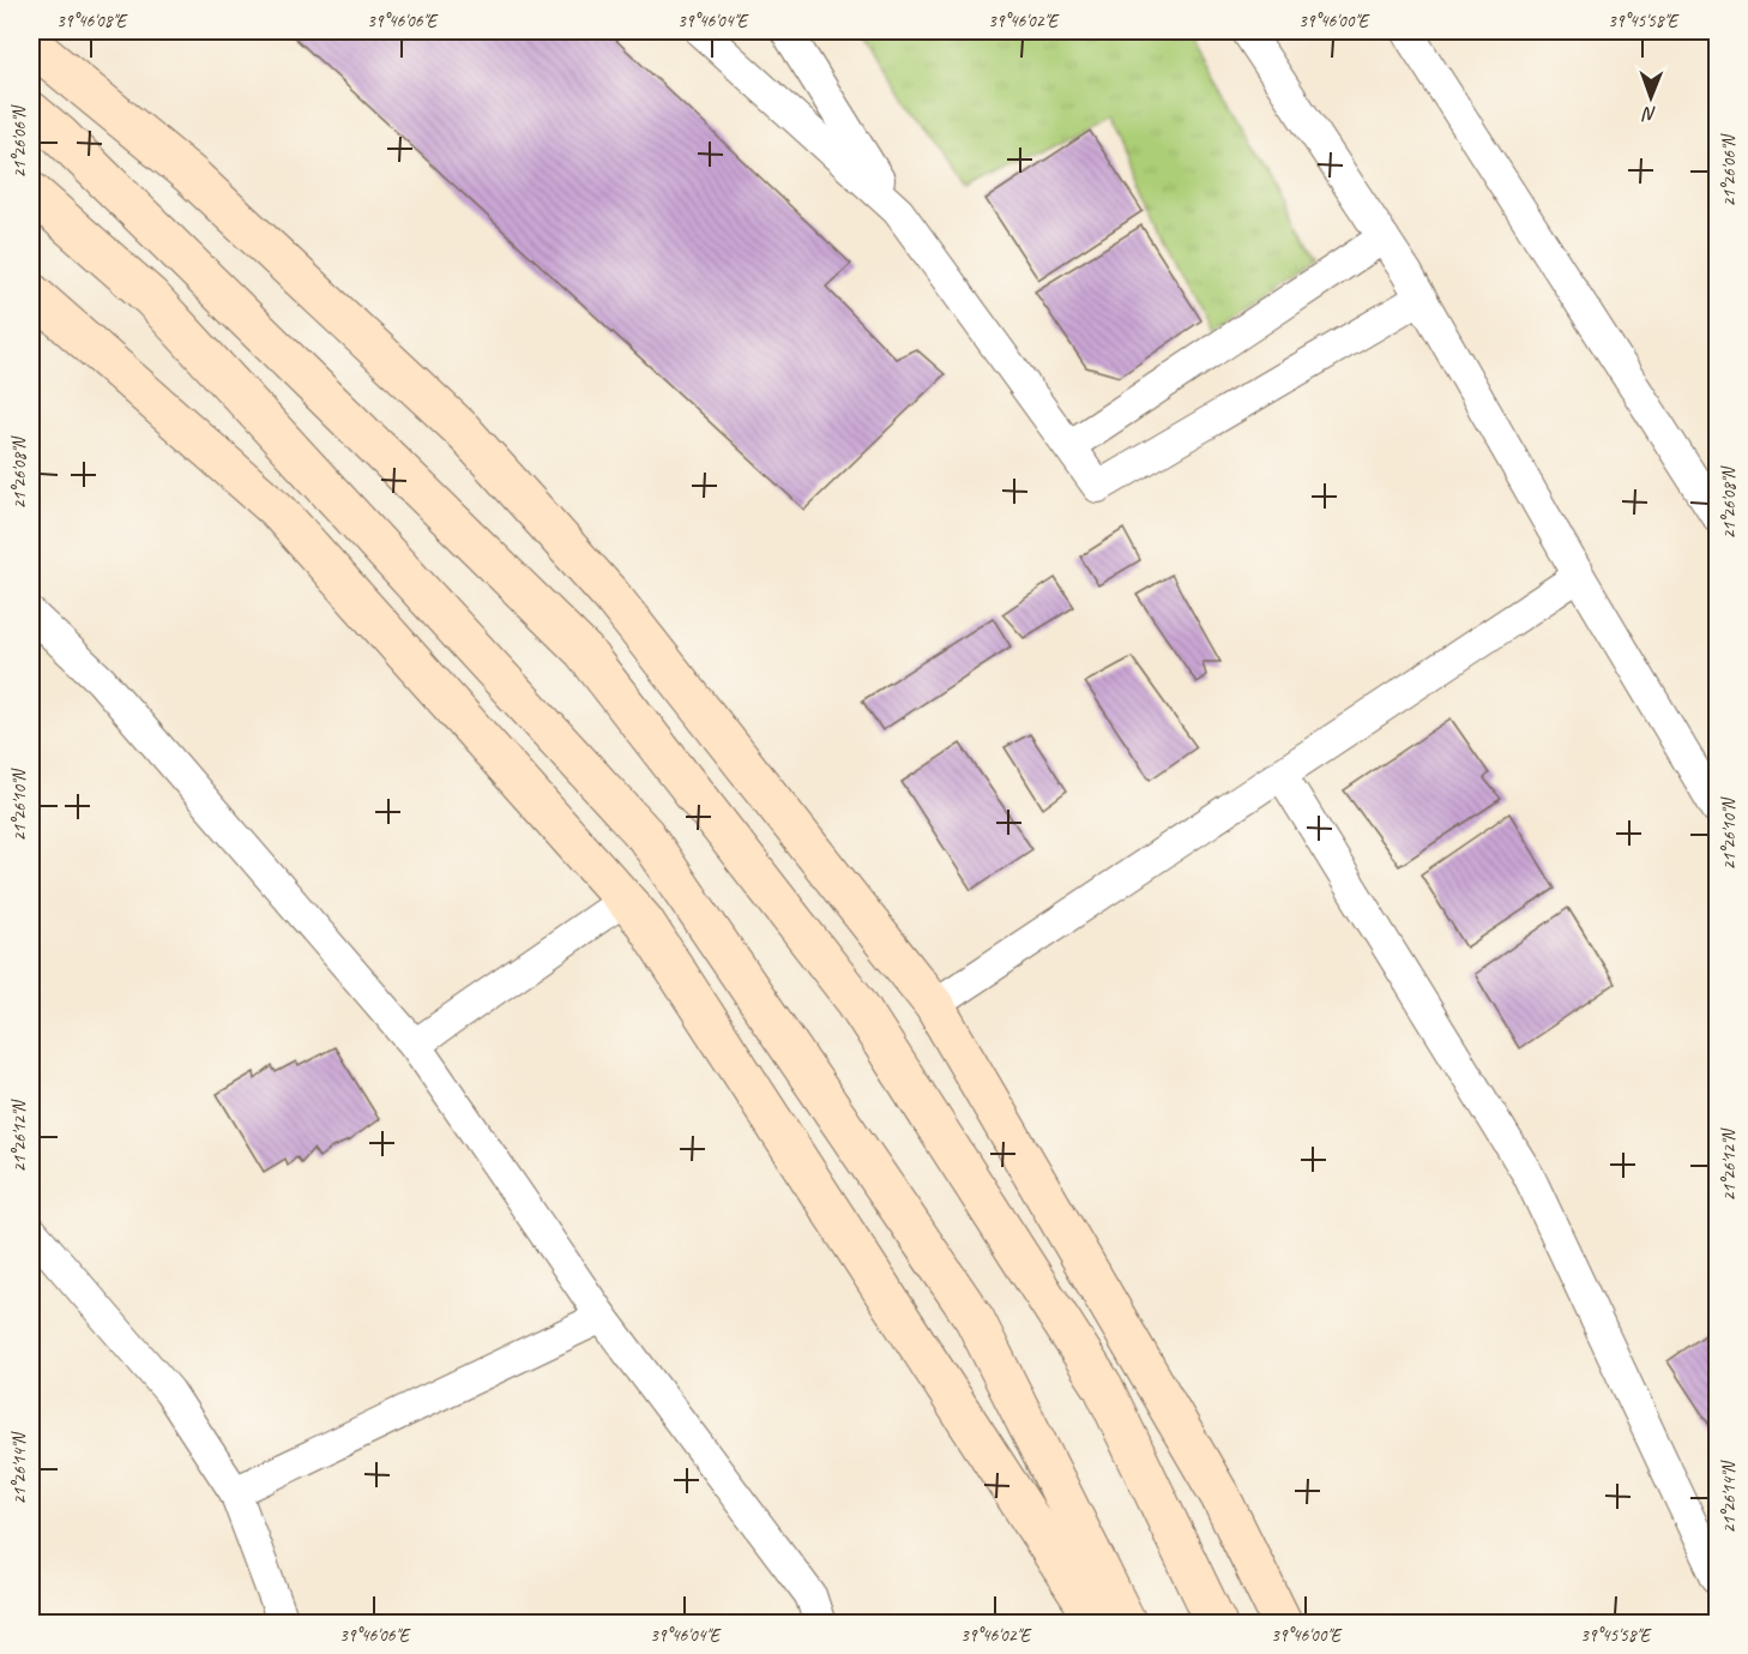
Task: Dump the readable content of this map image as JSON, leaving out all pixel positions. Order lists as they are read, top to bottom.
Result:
{
  "north": "bottom",
  "coordinates": [
    "39°46'08\"E",
    "39°46'06\"E",
    "39°46'04\"E",
    "39°46'02\"E",
    "39°46'00\"E",
    "39°45'58\"E",
    "21°26'06\"N",
    "21°26'08\"N",
    "21°26'10\"N",
    "21°26'12\"N",
    "21°26'14\"N"
  ]
}
